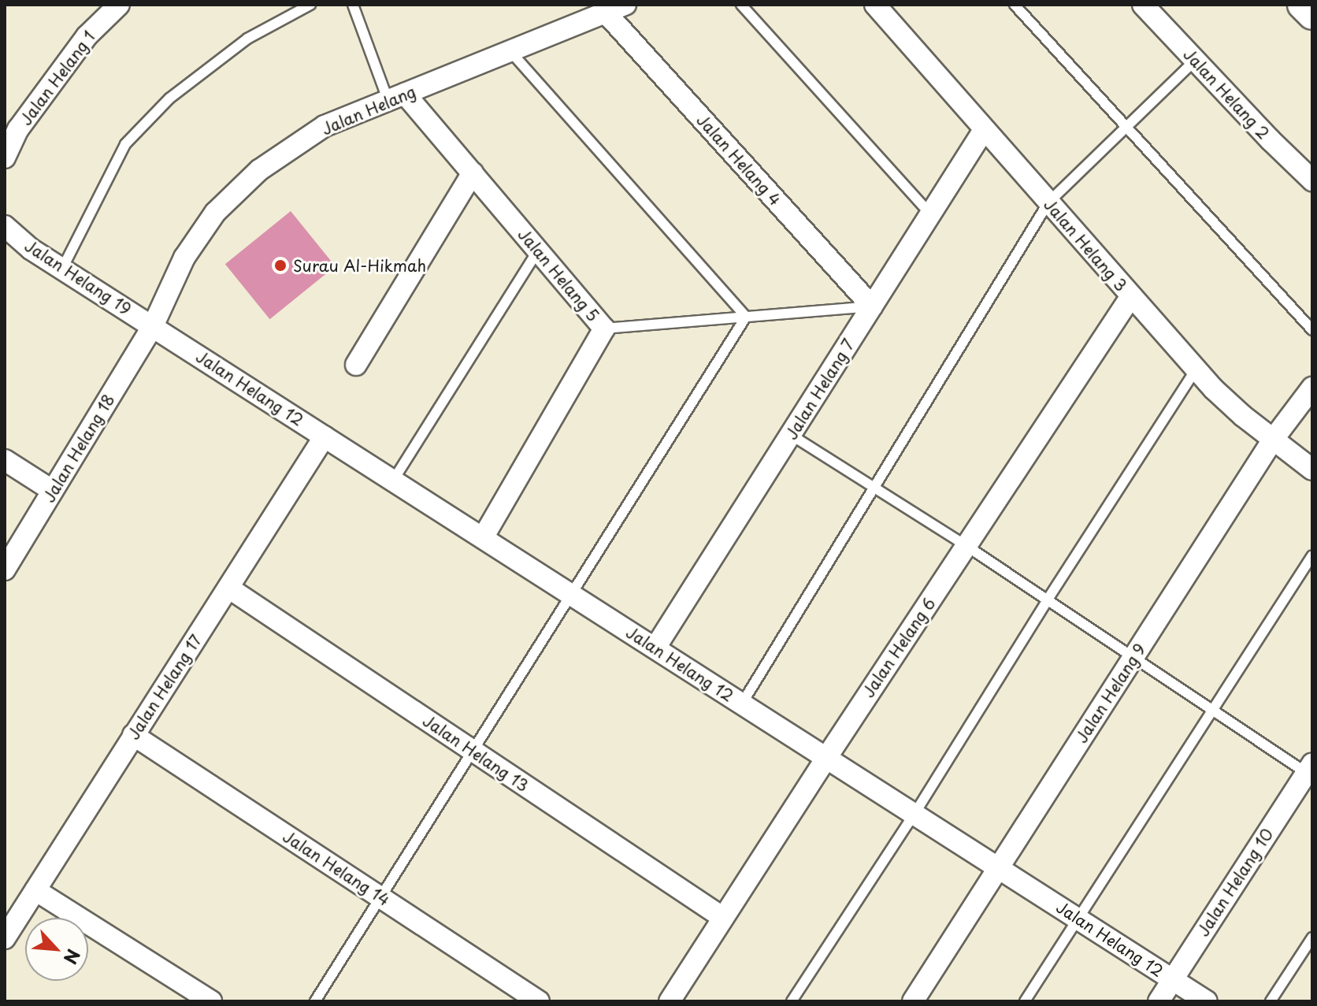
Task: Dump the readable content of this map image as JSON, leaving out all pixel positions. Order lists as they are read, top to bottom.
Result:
{
  "streets": {
    "street": [
      "Jalan Helang 1",
      "Jalan Helang 2",
      "Jalan Helang",
      "Jalan Helang 4",
      "Jalan Helang 3",
      "Jalan Helang 5",
      "Jalan Helang 19",
      "Jalan Helang 12",
      "Jalan Helang 7",
      "Jalan Helang 18",
      "Jalan Helang 6",
      "Jalan Helang 17",
      "Jalan Helang 9",
      "Jalan Helang 13",
      "Jalan Helang 14",
      "Jalan Helang 10"
    ]
  },
  "crossings": [
    ["Jalan Helang", "Jalan Helang 4"],
    ["Jalan Helang", "Jalan Helang 5"],
    ["Jalan Helang", "Jalan Helang 19"],
    ["Jalan Helang", "Jalan Helang 12"],
    ["Jalan Helang", "Jalan Helang 18"],
    ["Jalan Helang 4", "Jalan Helang 7"],
    ["Jalan Helang 3", "Jalan Helang 7"],
    ["Jalan Helang 3", "Jalan Helang 6"],
    ["Jalan Helang 3", "Jalan Helang 9"],
    ["Jalan Helang 5", "Jalan Helang 12"],
    ["Jalan Helang 19", "Jalan Helang 12"],
    ["Jalan Helang 19", "Jalan Helang 18"],
    ["Jalan Helang 12", "Jalan Helang 7"],
    ["Jalan Helang 12", "Jalan Helang 18"],
    ["Jalan Helang 12", "Jalan Helang 6"],
    ["Jalan Helang 12", "Jalan Helang 17"],
    ["Jalan Helang 12", "Jalan Helang 9"],
    ["Jalan Helang 12", "Jalan Helang 10"],
    ["Jalan Helang 6", "Jalan Helang 13"],
    ["Jalan Helang 17", "Jalan Helang 13"],
    ["Jalan Helang 17", "Jalan Helang 14"]
  ],
  "places": ["Surau Al-Hikmah"],
  "north": "bottom right"
}
